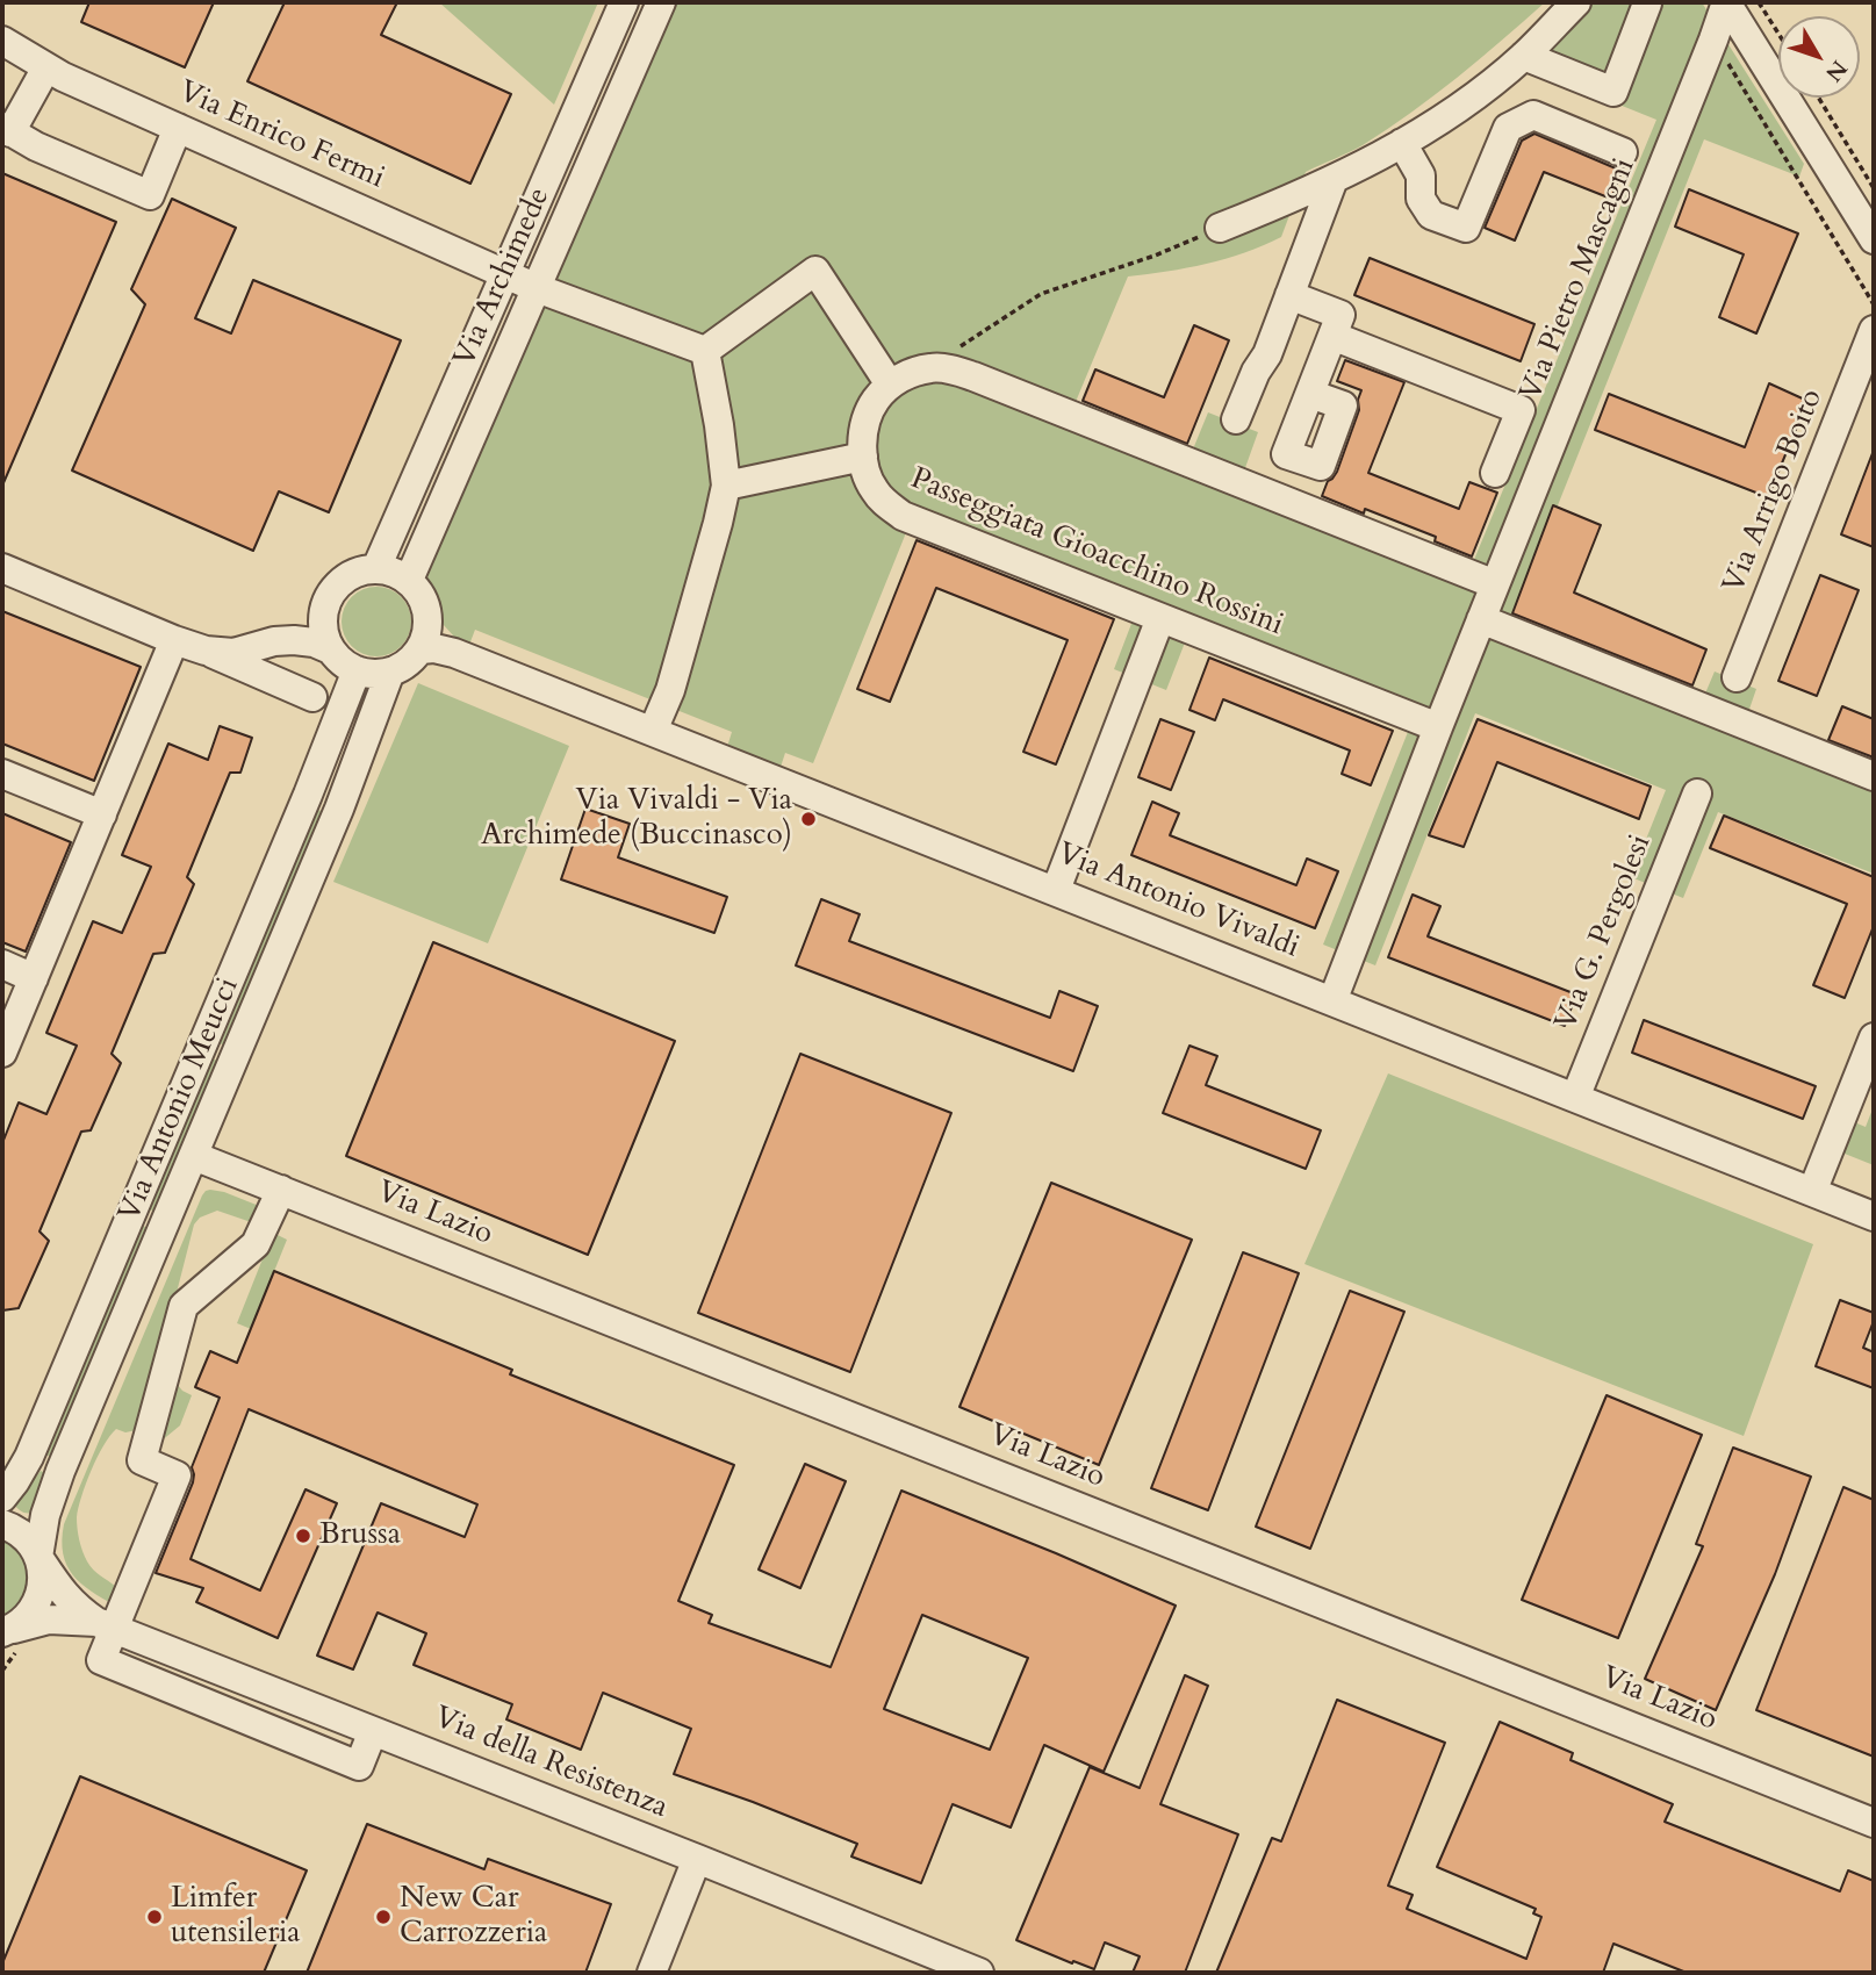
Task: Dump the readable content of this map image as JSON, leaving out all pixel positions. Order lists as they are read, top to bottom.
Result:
{
  "streets": {
    "street": [
      "Via Enrico Fermi",
      "Via Archimede",
      "Via Pietro Mascagni",
      "Via Arrigo Boito",
      "Passeggiata Gioacchino Rossini",
      "Via Antonio Vivaldi",
      "Via G. Pergolesi",
      "Via Antonio Meucci",
      "Via Lazio",
      "Via della Resistenza"
    ]
  },
  "crossings": [
    ["Via Enrico Fermi", "Via Archimede"],
    ["Via Archimede", "Via Antonio Vivaldi"],
    ["Via Archimede", "Via Antonio Meucci"],
    ["Via Antonio Vivaldi", "Via G. Pergolesi"],
    ["Via Antonio Vivaldi", "Via Antonio Meucci"],
    ["Via Antonio Meucci", "Via Lazio"],
    ["Via Antonio Meucci", "Via della Resistenza"]
  ],
  "places": [
    "Via Vivaldi - Via Archimede (Buccinasco)",
    "Brussa",
    "Limfer utensileria",
    "New Car Carrozzeria"
  ],
  "north": "bottom right"
}
